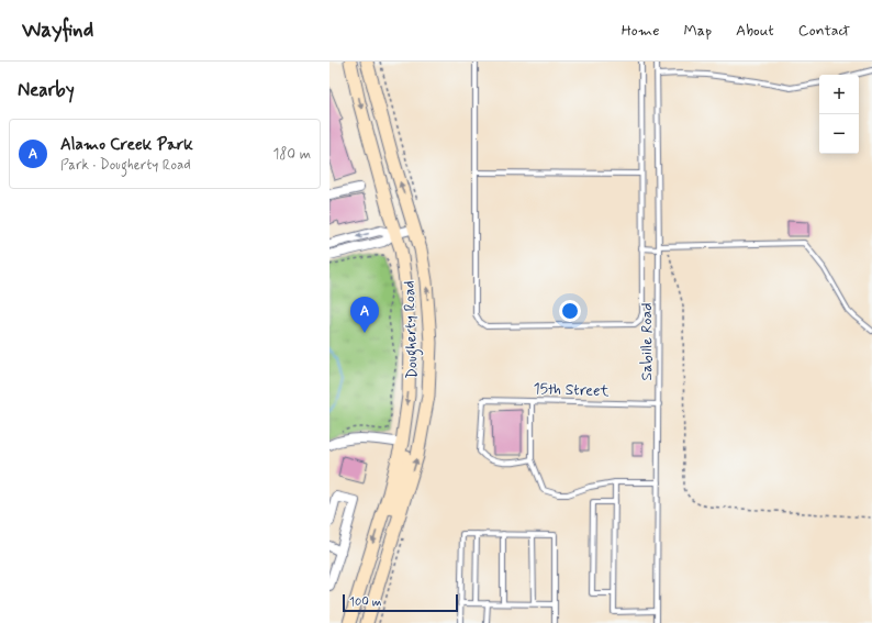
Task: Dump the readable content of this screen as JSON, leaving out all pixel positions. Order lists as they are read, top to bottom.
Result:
{
  "streets": {
    "main road": ["Dougherty Road"],
    "lane": ["Sabille Road", "15th Street"]
  },
  "crossings": [
    ["Sabille Road", "15th Street"]
  ],
  "scale_bar": "100 m",
  "page": {
    "header": "Wayfind",
    "nav": [
      "Home",
      "Map",
      "About",
      "Contact"
    ],
    "heading": "Nearby",
    "map_buttons": ["+", "−"],
    "list": [
      {
        "mark": "A",
        "name": "Alamo Creek Park",
        "note": "Park · Dougherty Road",
        "value": "180 m"
      }
    ],
    "pins": "A",
    "scale": "100 m"
  }
}
